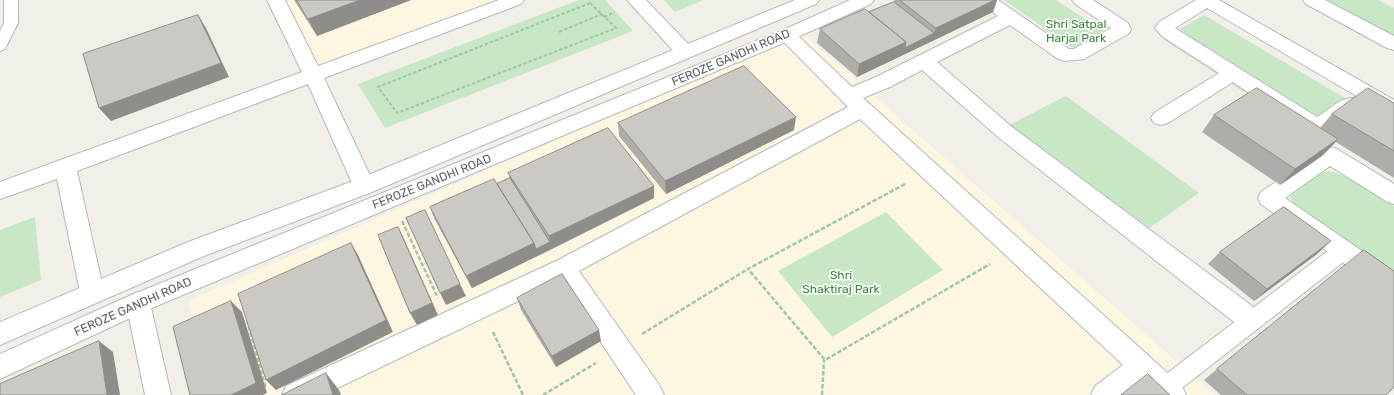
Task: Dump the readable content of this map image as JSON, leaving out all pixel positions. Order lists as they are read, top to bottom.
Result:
{
  "streets": {
    "street": ["FEROZE GANDHI ROAD"]
  },
  "parks": ["Shri Satpal Harjai Park", "Shri Shaktiraj Park"]
}
